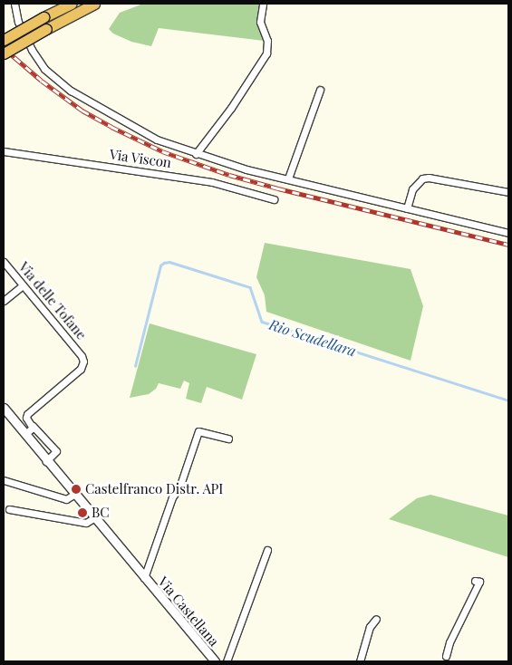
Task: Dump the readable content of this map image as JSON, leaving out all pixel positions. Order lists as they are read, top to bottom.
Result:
{
  "streets": {
    "street": ["Via Viscon", "Via delle Tofane", "Via Castellana"]
  },
  "water": ["Rio Scudellara"],
  "places": ["Castelfranco Distr. API", "BC"]
}
